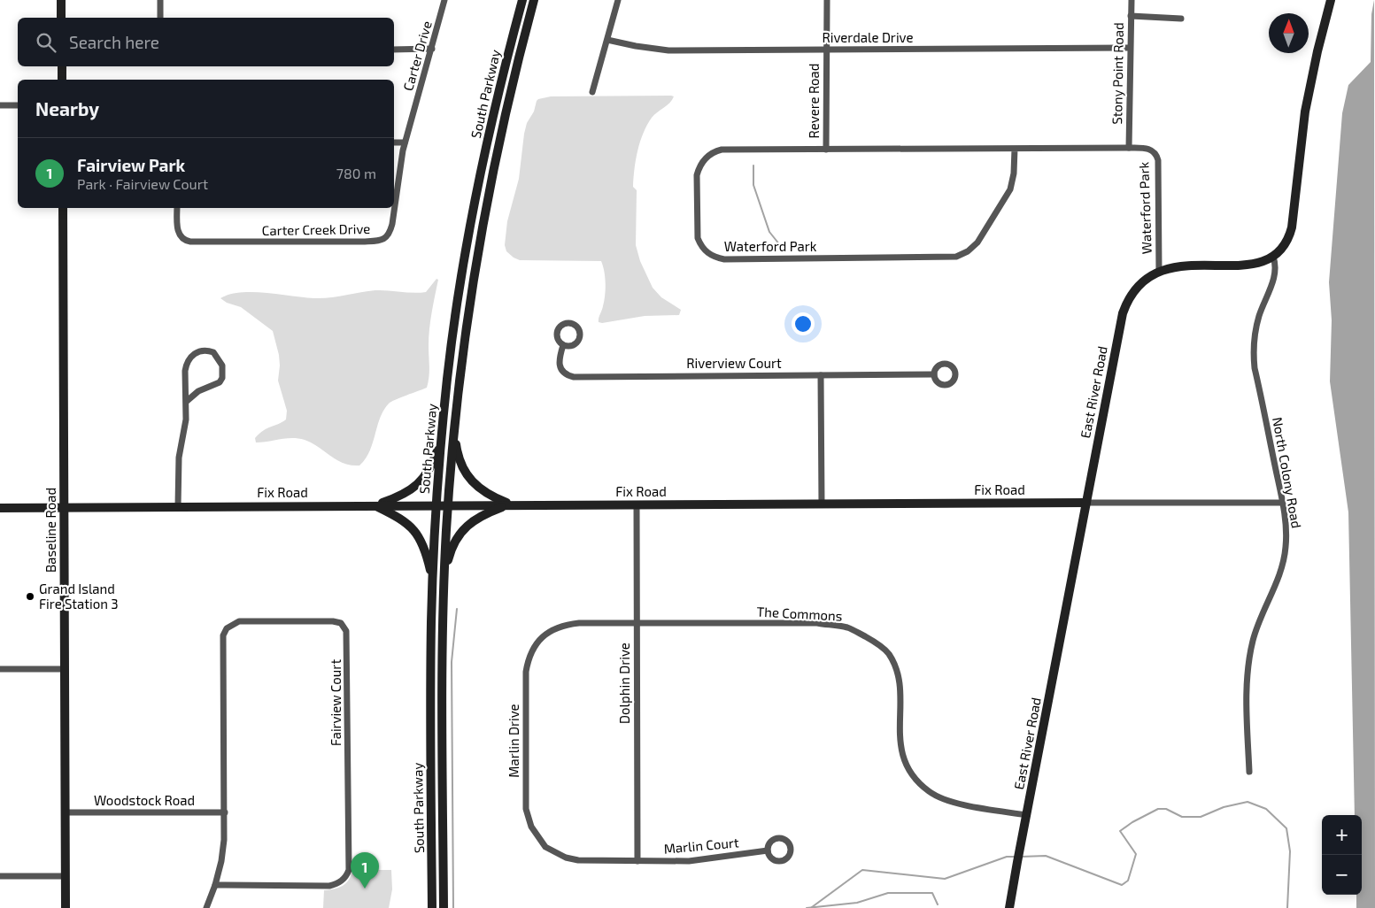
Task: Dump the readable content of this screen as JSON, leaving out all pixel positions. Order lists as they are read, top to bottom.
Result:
{
  "streets": {
    "main road": [
      "South Parkway",
      "East River Road",
      "Fix Road",
      "Baseline Road"
    ],
    "street": [
      "Riverdale Drive",
      "Carter Drive",
      "Stony Point Road",
      "Revere Road",
      "Waterford Park",
      "Carter Creek Drive",
      "Riverview Court",
      "North Colony Road",
      "The Commons",
      "Dolphin Drive",
      "Fairview Court",
      "Marlin Drive",
      "Woodstock Road",
      "Marlin Court"
    ]
  },
  "crossings": [
    ["Riverdale Drive", "Stony Point Road"],
    ["Riverdale Drive", "Revere Road"],
    ["Carter Drive", "Carter Creek Drive"],
    ["Stony Point Road", "Waterford Park"],
    ["South Parkway", "Fix Road"],
    ["Revere Road", "Waterford Park"],
    ["Waterford Park", "East River Road"],
    ["East River Road", "North Colony Road"],
    ["East River Road", "Fix Road"],
    ["East River Road", "The Commons"],
    ["North Colony Road", "Fix Road"],
    ["Fix Road", "Baseline Road"],
    ["Fix Road", "Dolphin Drive"],
    ["Baseline Road", "Woodstock Road"],
    ["The Commons", "Dolphin Drive"],
    ["The Commons", "Marlin Drive"],
    ["Dolphin Drive", "Marlin Drive"],
    ["Dolphin Drive", "Marlin Court"],
    ["Fairview Court", "Woodstock Road"],
    ["Marlin Drive", "Marlin Court"]
  ],
  "places": ["Grand Island Fire Station 3"],
  "north": "top",
  "page": {
    "search": "Search here",
    "heading": "Nearby",
    "list": [
      {
        "mark": "1",
        "name": "Fairview Park",
        "note": "Park · Fairview Court",
        "value": "780 m"
      }
    ],
    "map_buttons": ["+", "−"],
    "pins": "1"
  }
}
